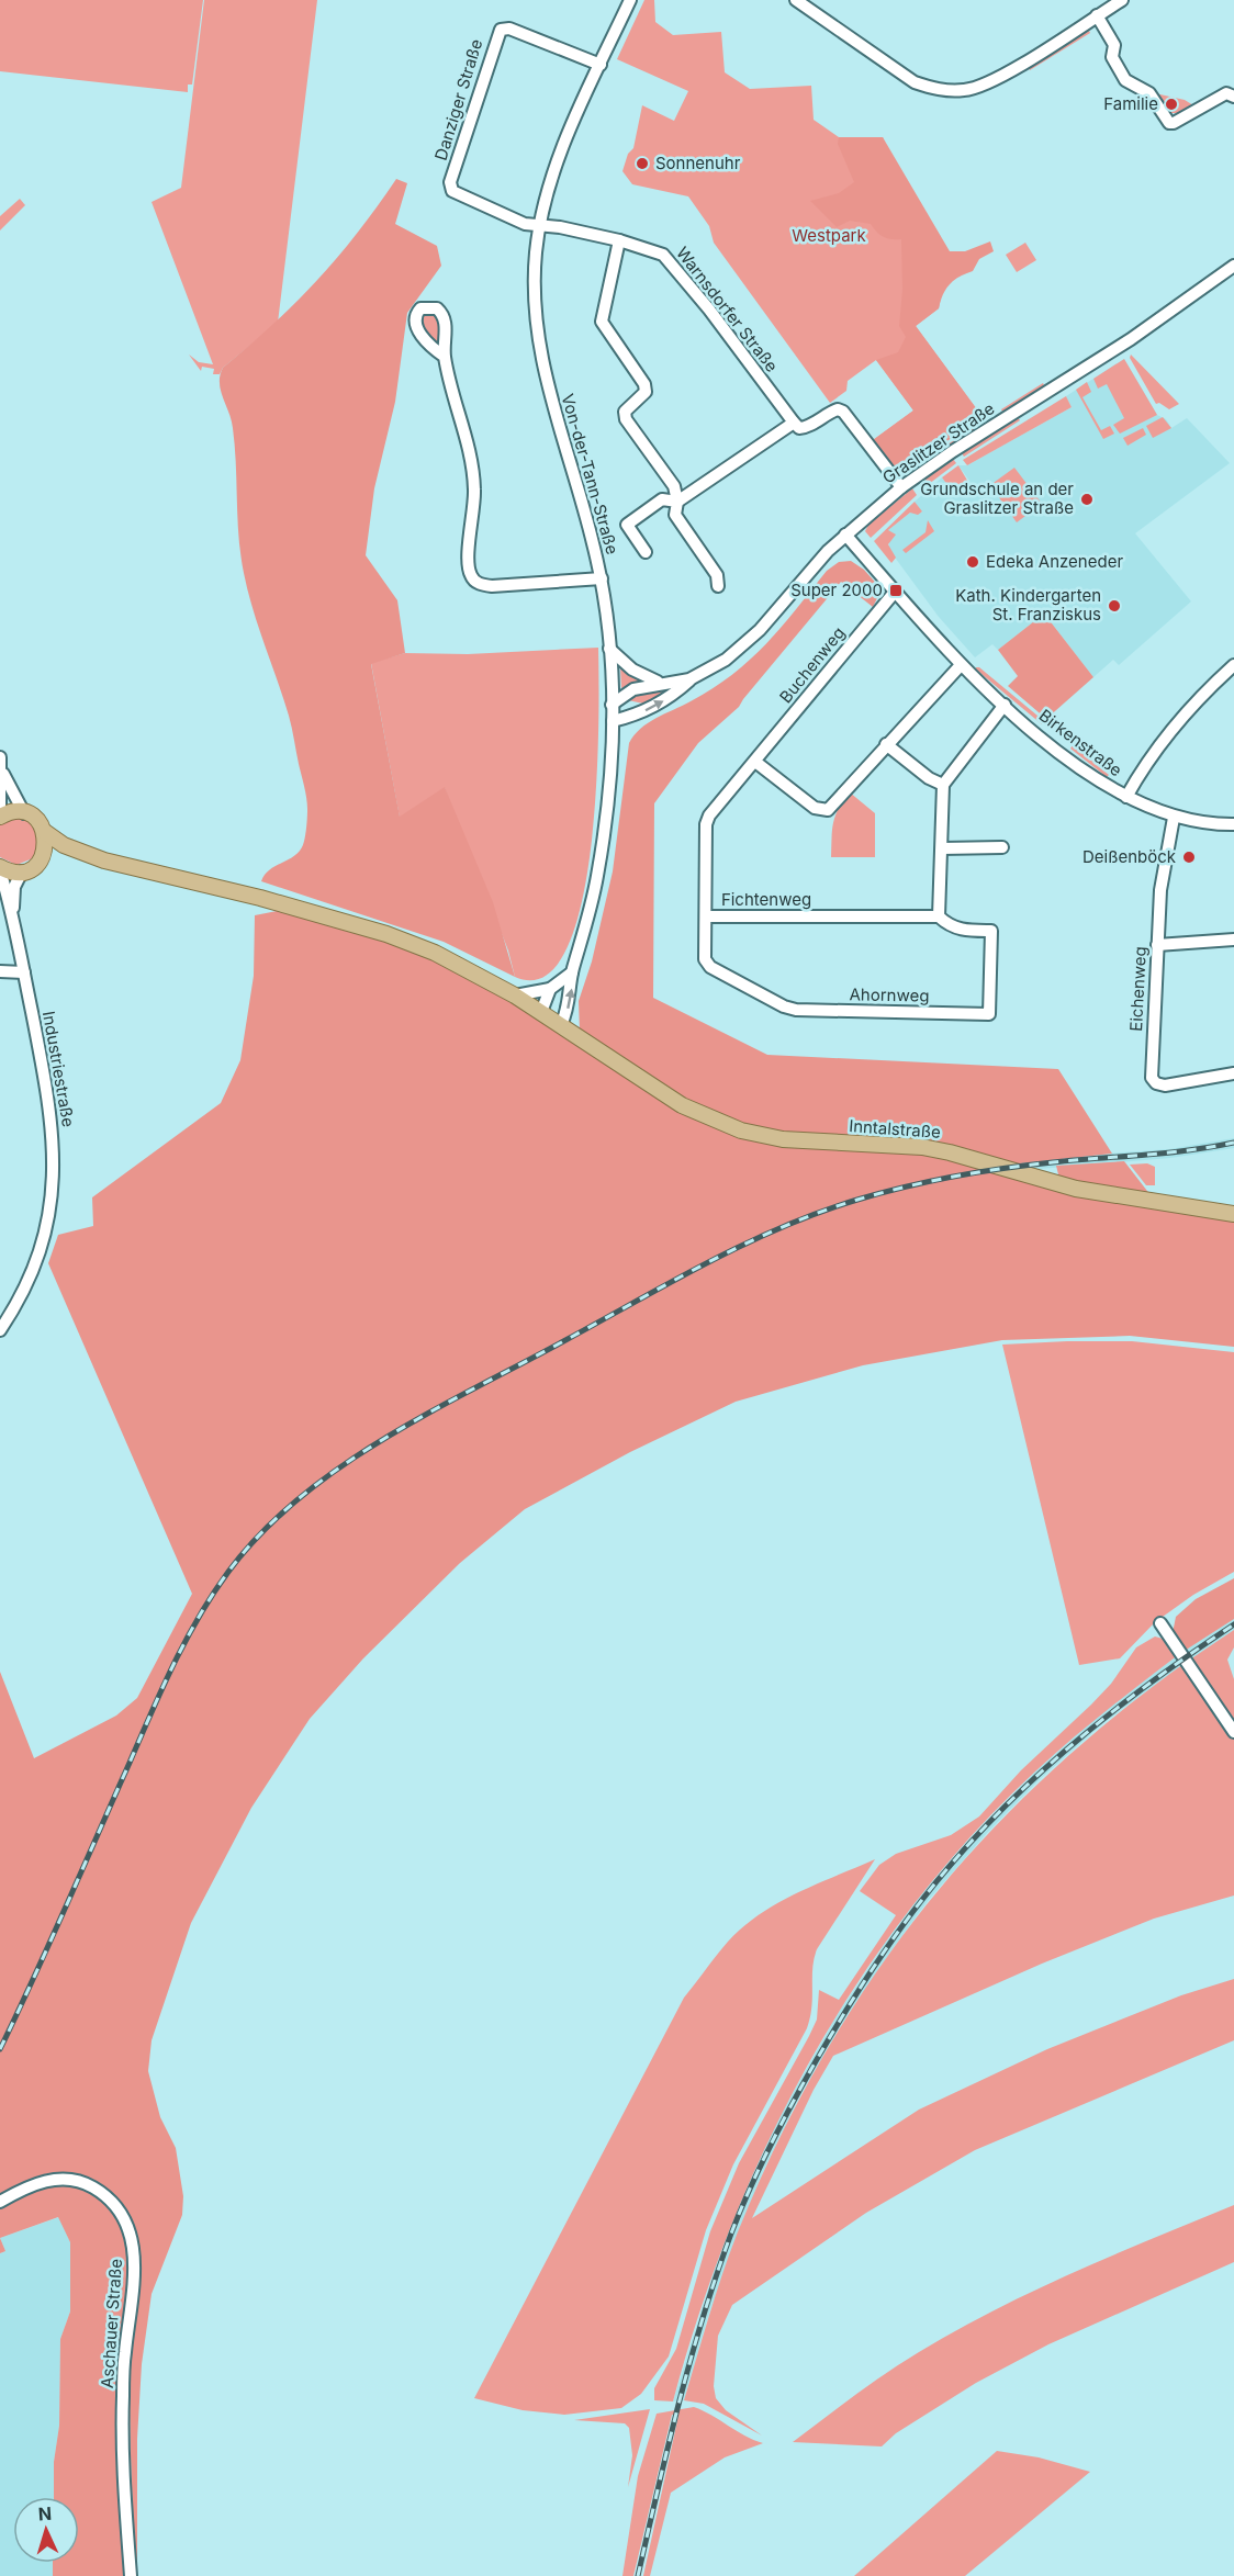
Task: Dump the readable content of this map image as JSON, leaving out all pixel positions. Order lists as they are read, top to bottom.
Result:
{
  "streets": {
    "main road": ["Inntalstraße"],
    "street": [
      "Danziger Straße",
      "Warnsdorfer Straße",
      "Graslitzer Straße",
      "Von-der-Tann-Straße",
      "Buchenweg",
      "Birkenstraße",
      "Fichtenweg",
      "Eichenweg",
      "Ahornweg",
      "Industriestraße",
      "Aschauer Straße"
    ]
  },
  "crossings": [
    ["Danziger Straße", "Warnsdorfer Straße"],
    ["Danziger Straße", "Von-der-Tann-Straße"],
    ["Warnsdorfer Straße", "Von-der-Tann-Straße"],
    ["Graslitzer Straße", "Von-der-Tann-Straße"],
    ["Graslitzer Straße", "Birkenstraße"],
    ["Von-der-Tann-Straße", "Inntalstraße"],
    ["Buchenweg", "Birkenstraße"],
    ["Buchenweg", "Fichtenweg"],
    ["Birkenstraße", "Eichenweg"],
    ["Fichtenweg", "Ahornweg"]
  ],
  "parks": ["Westpark"],
  "places": {
    "other": [
      "Familie",
      "Sonnenuhr",
      "Grundschule an der Graslitzer Straße",
      "Edeka Anzeneder",
      "Kath. Kindergarten St. Franziskus",
      "Deißenböck"
    ],
    "transit": ["Super 2000"]
  },
  "north": "top"
}
